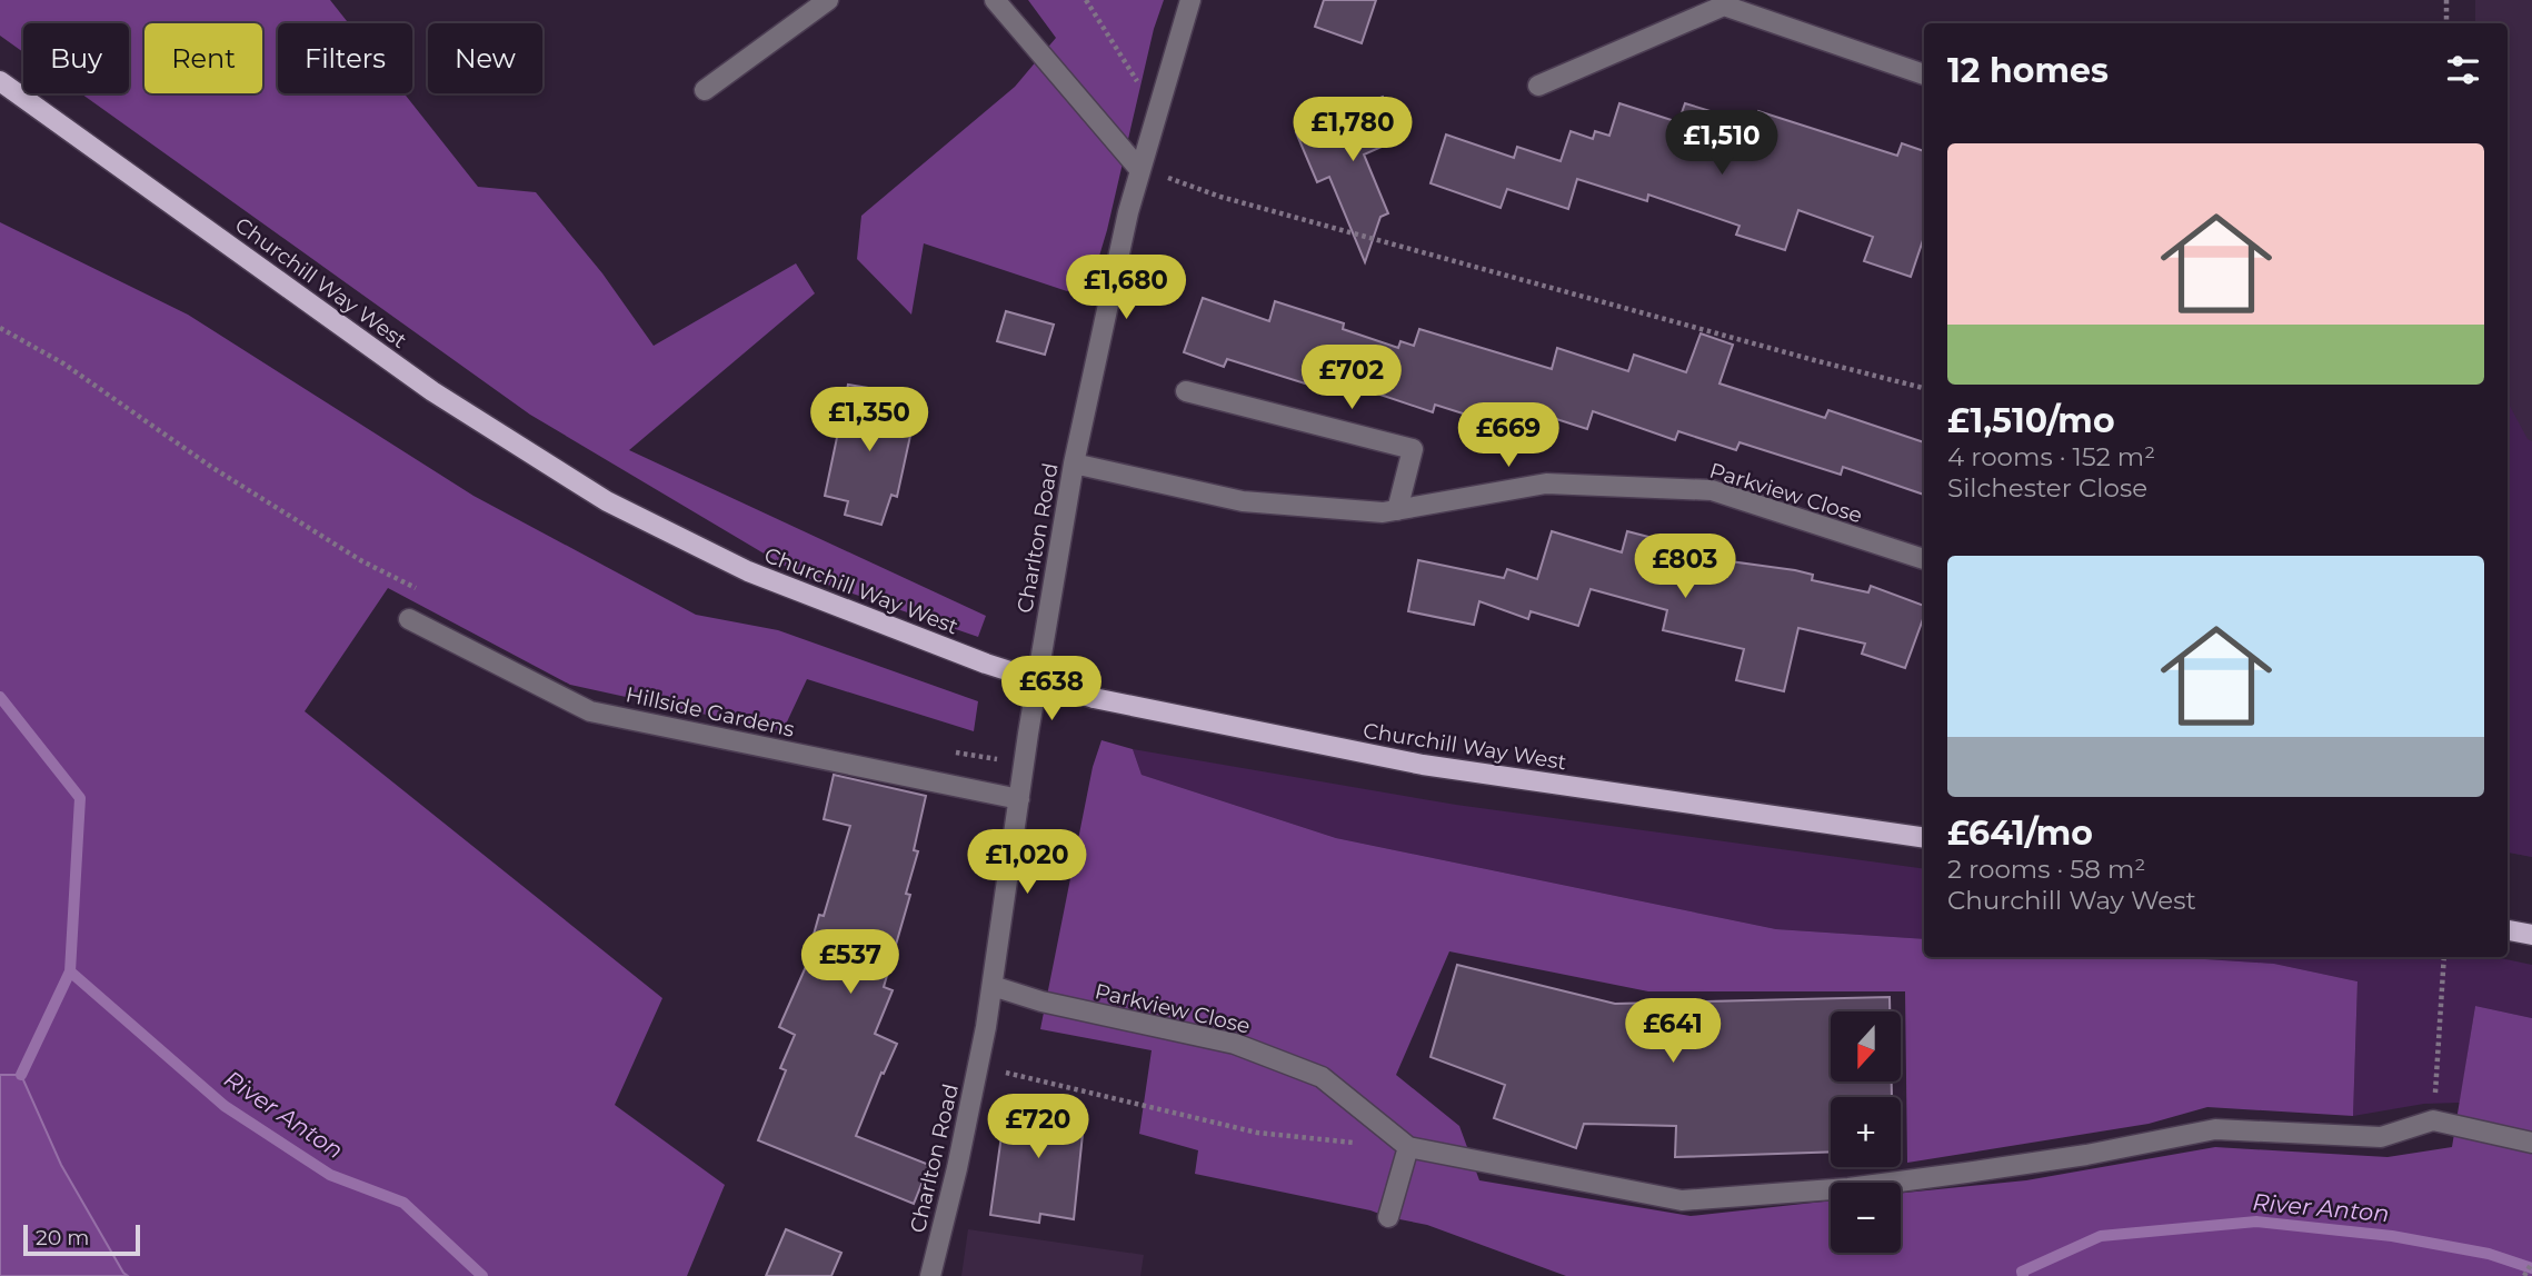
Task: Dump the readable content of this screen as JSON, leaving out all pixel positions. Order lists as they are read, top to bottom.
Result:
{
  "streets": {
    "main road": ["Churchill Way West"],
    "street": ["Parkview Close", "Charlton Road", "Hillside Gardens"]
  },
  "crossings": [
    ["Parkview Close", "Charlton Road"],
    ["Charlton Road", "Hillside Gardens"]
  ],
  "water": ["River Anton"],
  "scale_bar": "20 m",
  "north": "bottom",
  "page": {
    "chip": [
      "Buy",
      "Rent",
      "Filters",
      "New"
    ],
    "heading": "12 homes",
    "price": [
      "£1,780",
      "£1,510",
      "£1,680",
      "£702",
      "£1,350",
      "£669",
      "£803",
      "£638",
      "£1,020",
      "£537",
      "£641",
      "£720"
    ],
    "list": [
      {
        "name": "£1,510/mo",
        "note": "4 rooms · 152 m² · Silchester Close"
      },
      {
        "name": "£641/mo",
        "note": "2 rooms · 58 m² · Churchill Way West"
      }
    ],
    "map_buttons": ["+", "−"],
    "scale": "20 m"
  }
}
